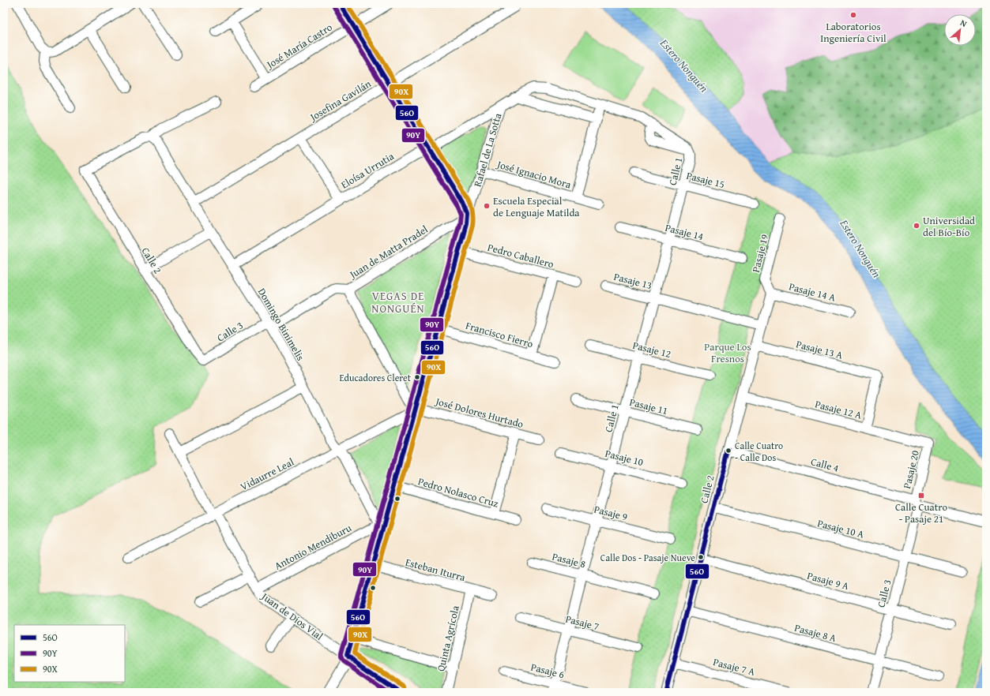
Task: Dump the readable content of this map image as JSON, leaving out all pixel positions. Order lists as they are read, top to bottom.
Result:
{
  "streets": {
    "street": [
      "José María Castro",
      "Josefina Gavilán",
      "Rafael de La Sotta",
      "Eloísa Urrutia",
      "Calle 1",
      "José Ignacio Mora",
      "Pasaje 15",
      "Pasaje 14",
      "Juan de Matta Pradel",
      "Pasaje 19",
      "Pedro Caballero",
      "Calle 2",
      "Pasaje 13",
      "Pasaje 14 A",
      "Domingo Binimelis",
      "Calle 3",
      "Francisco Fierro",
      "Pasaje 12",
      "Pasaje 13 A",
      "Pasaje 11",
      "Pasaje 12 A",
      "José Dolores Hurtado",
      "Pasaje 10",
      "Calle 4",
      "Pasaje 20",
      "Vidaurre Leal",
      "Pedro Nolasco Cruz",
      "Pasaje 9",
      "Pasaje 10 A",
      "Antonio Mendiburu",
      "Pasaje 8",
      "Esteban Iturra",
      "Pasaje 9 A",
      "Juan de Dios Vial",
      "Pasaje 7",
      "Pasaje 8 A",
      "Quinta Agrícola",
      "Pasaje 7 A",
      "Pasaje 6"
    ]
  },
  "crossings": [
    ["Josefina Gavilán", "Domingo Binimelis"],
    ["Rafael de La Sotta", "Eloísa Urrutia"],
    ["Rafael de La Sotta", "José Ignacio Mora"],
    ["Rafael de La Sotta", "Juan de Matta Pradel"],
    ["Rafael de La Sotta", "Pedro Caballero"],
    ["Rafael de La Sotta", "Domingo Binimelis"],
    ["Rafael de La Sotta", "Francisco Fierro"],
    ["Rafael de La Sotta", "José Dolores Hurtado"],
    ["Rafael de La Sotta", "Vidaurre Leal"],
    ["Rafael de La Sotta", "Pedro Nolasco Cruz"],
    ["Rafael de La Sotta", "Antonio Mendiburu"],
    ["Rafael de La Sotta", "Esteban Iturra"],
    ["Rafael de La Sotta", "Juan de Dios Vial"],
    ["Eloísa Urrutia", "Calle 1"],
    ["Eloísa Urrutia", "Domingo Binimelis"],
    ["Calle 1", "Pasaje 15"],
    ["Calle 1", "Pasaje 14"],
    ["Calle 1", "Pasaje 13"],
    ["Calle 1", "Pasaje 12"],
    ["Calle 1", "Pasaje 11"],
    ["Calle 1", "Pasaje 10"],
    ["Calle 1", "Pasaje 9"],
    ["Calle 1", "Pasaje 8"],
    ["Calle 1", "Pasaje 7"],
    ["Calle 1", "Pasaje 6"],
    ["Juan de Matta Pradel", "Domingo Binimelis"],
    ["Juan de Matta Pradel", "Calle 3"],
    ["Pasaje 19", "Calle 2"],
    ["Pasaje 19", "Pasaje 14 A"],
    ["Calle 2", "Pasaje 14 A"],
    ["Calle 2", "Domingo Binimelis"],
    ["Calle 2", "Calle 3"],
    ["Calle 2", "Pasaje 13 A"],
    ["Calle 2", "Pasaje 12 A"],
    ["Calle 2", "Calle 4"],
    ["Calle 2", "Pasaje 10 A"],
    ["Calle 2", "Pasaje 9 A"],
    ["Calle 2", "Pasaje 8 A"],
    ["Calle 2", "Pasaje 7 A"],
    ["Domingo Binimelis", "Calle 3"],
    ["Domingo Binimelis", "Vidaurre Leal"],
    ["Domingo Binimelis", "Antonio Mendiburu"],
    ["Calle 3", "Calle 4"],
    ["Calle 3", "Pasaje 20"],
    ["Calle 3", "Pasaje 10 A"],
    ["Calle 3", "Pasaje 9 A"],
    ["Calle 3", "Pasaje 8 A"],
    ["Pasaje 13 A", "Pasaje 12 A"],
    ["Pasaje 12 A", "Pasaje 20"],
    ["José Dolores Hurtado", "Vidaurre Leal"],
    ["Calle 4", "Pasaje 20"],
    ["Vidaurre Leal", "Juan de Dios Vial"],
    ["Antonio Mendiburu", "Juan de Dios Vial"],
    ["Esteban Iturra", "Quinta Agrícola"]
  ],
  "districts": ["VEGAS DE NONGUÉN"],
  "water": ["Estero Nonguén"],
  "parks": ["Parque Los Fresnos"],
  "places": {
    "other": [
      "Laboratorios Ingeniería Civil",
      "Escuela Especial de Lenguaje Matilda",
      "Universidad del Bío-Bío",
      "Educadores Cleret",
      "Calle Cuatro - Calle Dos",
      "Calle Dos - Pasaje Nueve"
    ],
    "transit": ["Calle Cuatro - Pasaje 21"]
  },
  "lines": ["transit line 56O", "transit line 90X", "transit line 90Y"],
  "legend": ["56O", "90Y", "90X"],
  "north": "top right"
}
